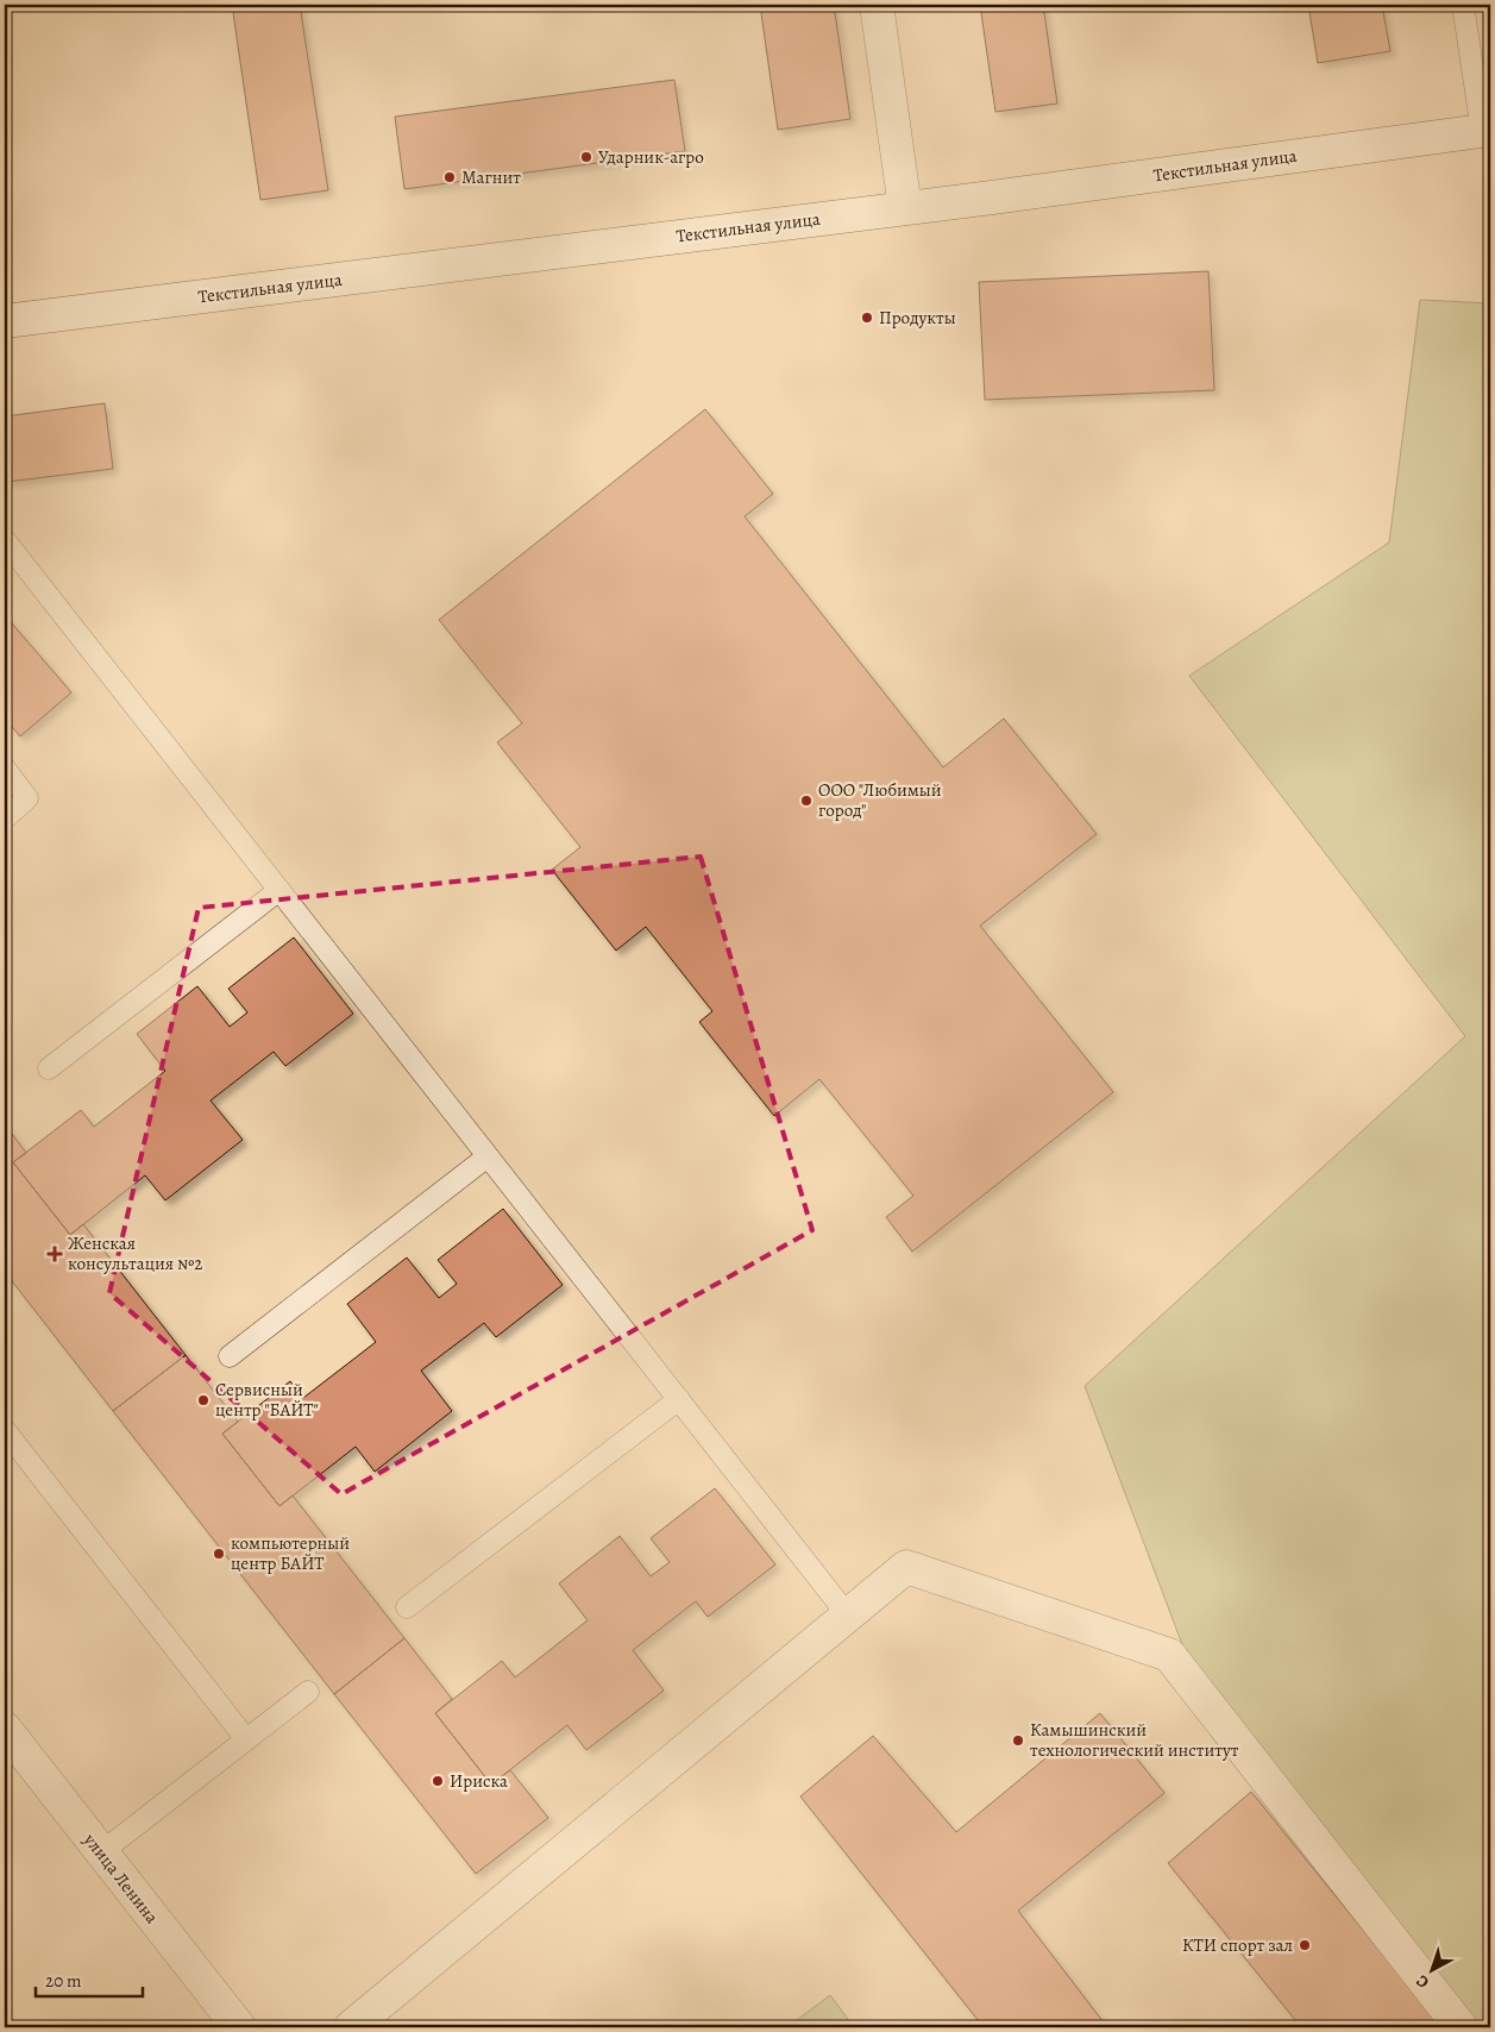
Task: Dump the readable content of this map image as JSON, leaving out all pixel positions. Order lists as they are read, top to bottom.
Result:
{
  "streets": {
    "street": ["Текстильная улица", "улица Ленина"]
  },
  "places": {
    "other": [
      "Ударник-агро",
      "Магнит",
      "Продукты",
      "ООО \"Любимый город\"",
      "Сервисный центр \"БАЙТ\"",
      "компьютерный центр БАЙТ",
      "Камышинский технологический институт",
      "Ириска",
      "КТИ спорт зал"
    ],
    "health": ["Женская консультация №2"]
  },
  "scale_bar": "20 m",
  "north": "bottom left"
}
